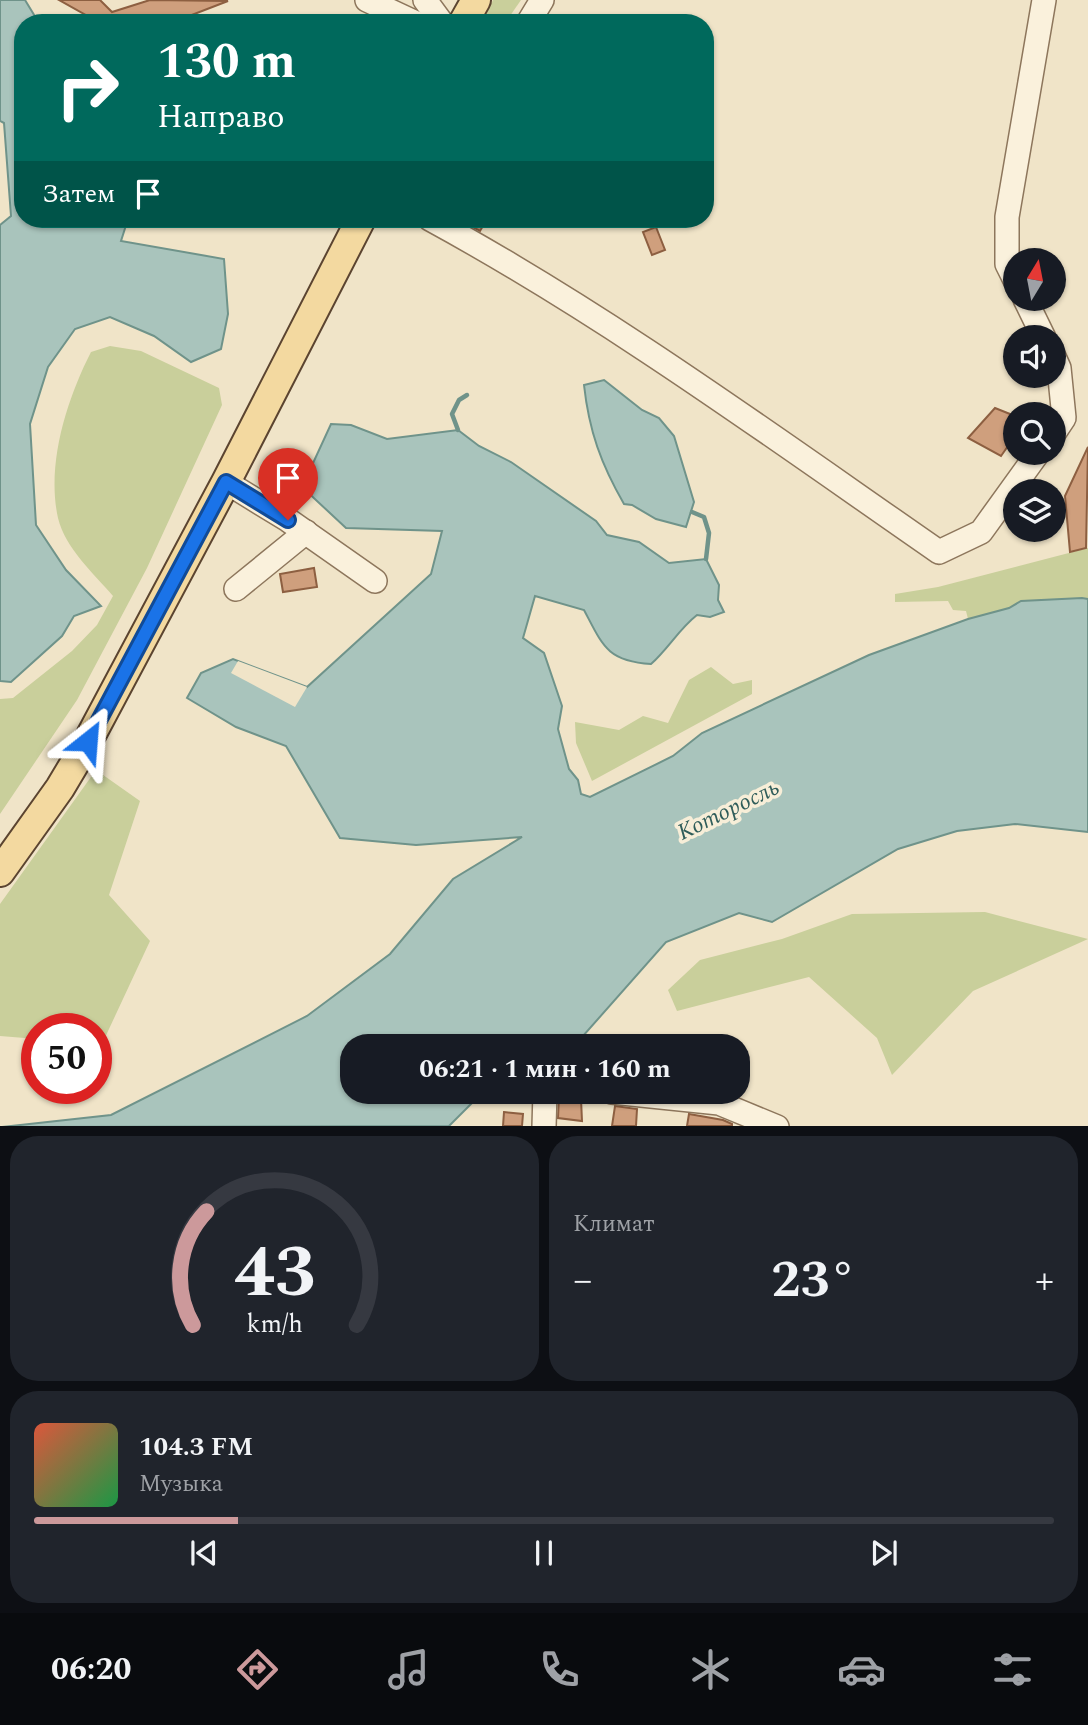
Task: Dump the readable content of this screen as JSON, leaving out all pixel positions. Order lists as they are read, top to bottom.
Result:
{
  "water": ["Которосль"],
  "north": "top",
  "page": {
    "turn": ["130 m", "Направо"],
    "then": "Затем",
    "limit": "50",
    "trip": "06:21 · 1 мин · 160 m",
    "tile": "Климат",
    "heat": ["−", "23°", "+"],
    "song": ["104.3 FM", "Музыка"],
    "tabs": "06:20",
    "gauge": ["43", "km/h"]
  }
}
